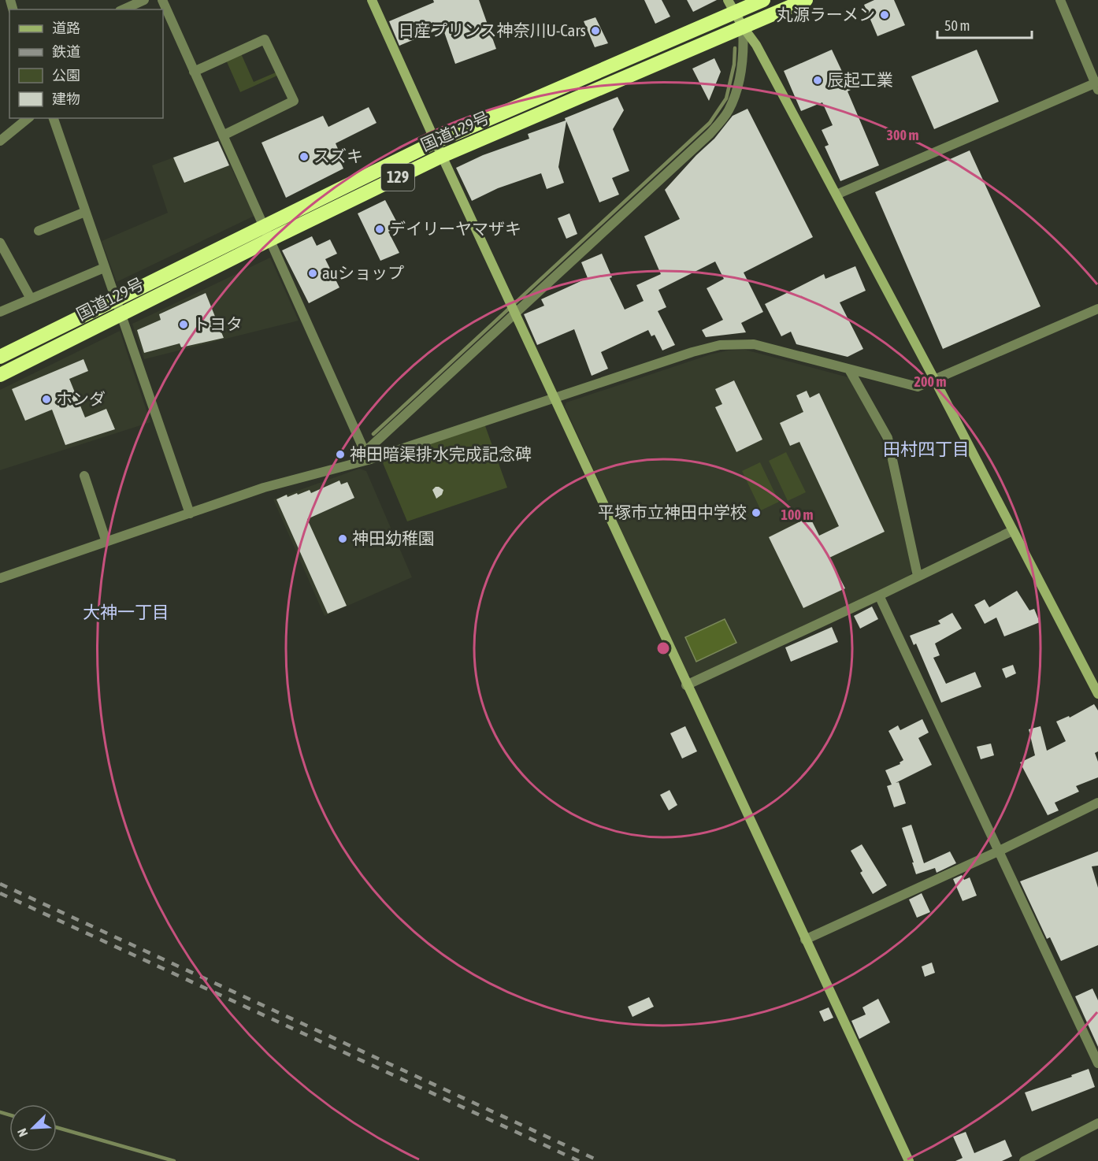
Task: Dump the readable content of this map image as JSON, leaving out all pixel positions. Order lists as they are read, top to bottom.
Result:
{
  "streets": {
    "highway": ["国道129号", "129"]
  },
  "districts": ["田村四丁目", "大神一丁目"],
  "places": [
    "丸源ラーメン",
    "日産プリンス神奈川U-Cars",
    "辰起工業",
    "スズキ",
    "デイリーヤマザキ",
    "auショップ",
    "トヨタ",
    "ホンダ",
    "神田暗渠排水完成記念碑",
    "平塚市立神田中学校",
    "神田幼稚園"
  ],
  "legend": [
    "道路",
    "鉄道",
    "公園",
    "建物"
  ],
  "scale_bar": "50 m",
  "north": "bottom left",
  "rings": ["300 m", "200 m", "100 m"]
}
